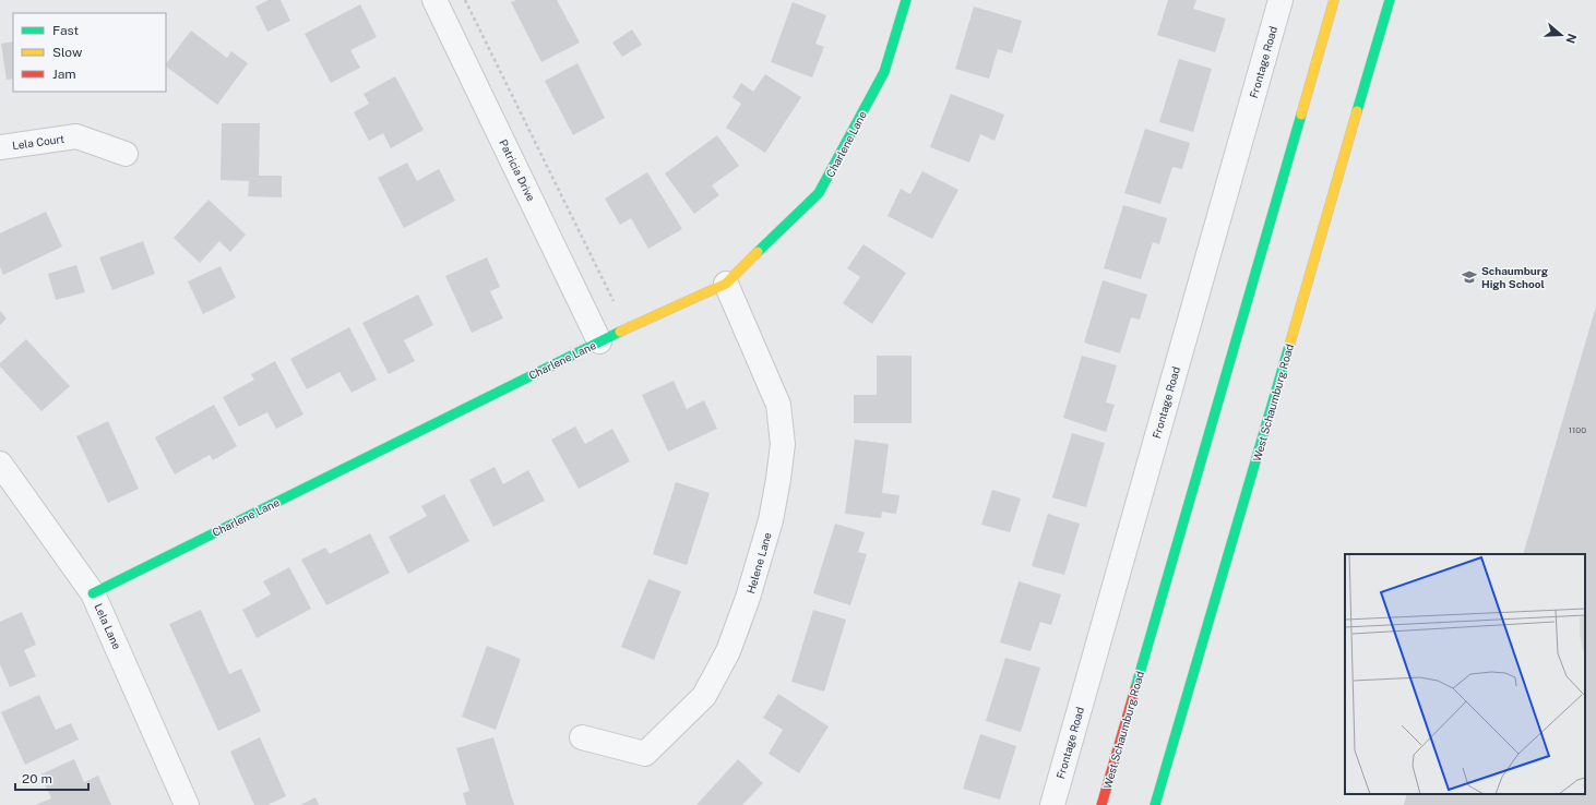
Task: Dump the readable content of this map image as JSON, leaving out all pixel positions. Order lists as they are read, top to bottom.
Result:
{
  "streets": {
    "main road": ["Charlene Lane", "West Schaumburg Road"],
    "street": [
      "Frontage Road",
      "Lela Court",
      "Patricia Drive",
      "Helene Lane",
      "Lela Lane"
    ]
  },
  "crossings": [
    ["Charlene Lane", "Patricia Drive"],
    ["Charlene Lane", "Helene Lane"],
    ["Charlene Lane", "Lela Lane"]
  ],
  "places": {
    "school or university": ["Schaumburg High School"]
  },
  "house_numbers": ["1100"],
  "legend": ["Fast", "Slow", "Jam"],
  "scale_bar": "20 m",
  "north": "right"
}
